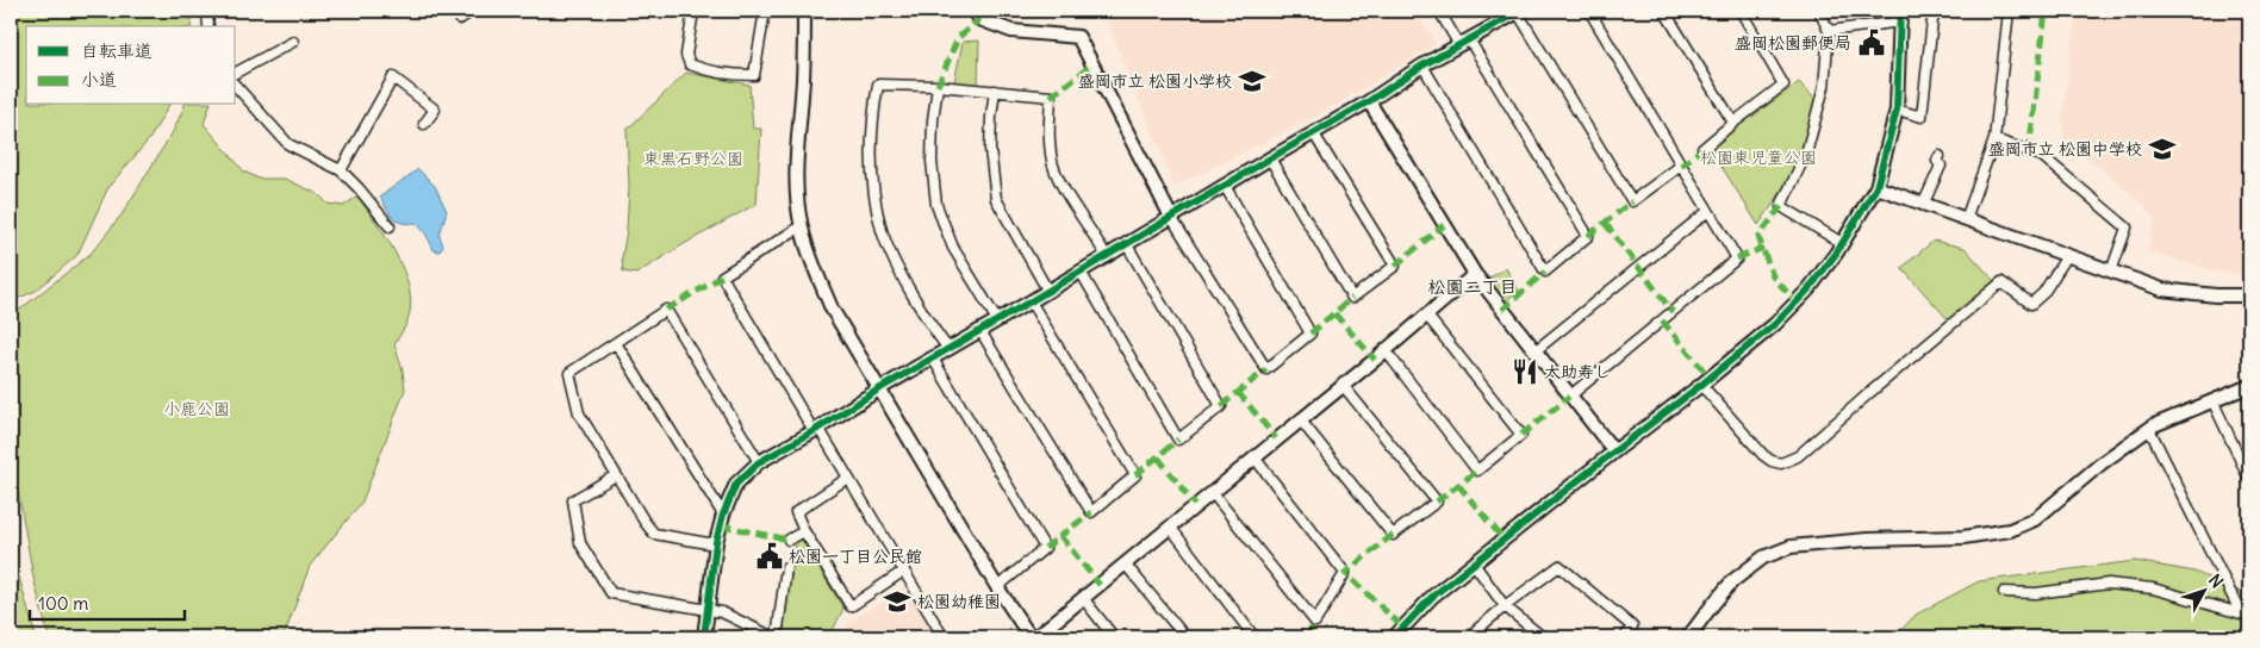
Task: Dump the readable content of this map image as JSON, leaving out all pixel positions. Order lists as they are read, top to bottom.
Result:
{
  "districts": ["松園二丁目"],
  "parks": ["松園東児童公園", "東黒石野公園", "小鹿公園"],
  "places": {
    "public building": ["盛岡松園郵便局", "松園一丁目公民館"],
    "school or university": ["盛岡市立 松園小学校", "盛岡市立 松園中学校", "松園幼稚園"],
    "restaurant": ["太助寿し"]
  },
  "legend": ["自転車道", "小道"],
  "scale_bar": "100 m",
  "north": "top right"
}
